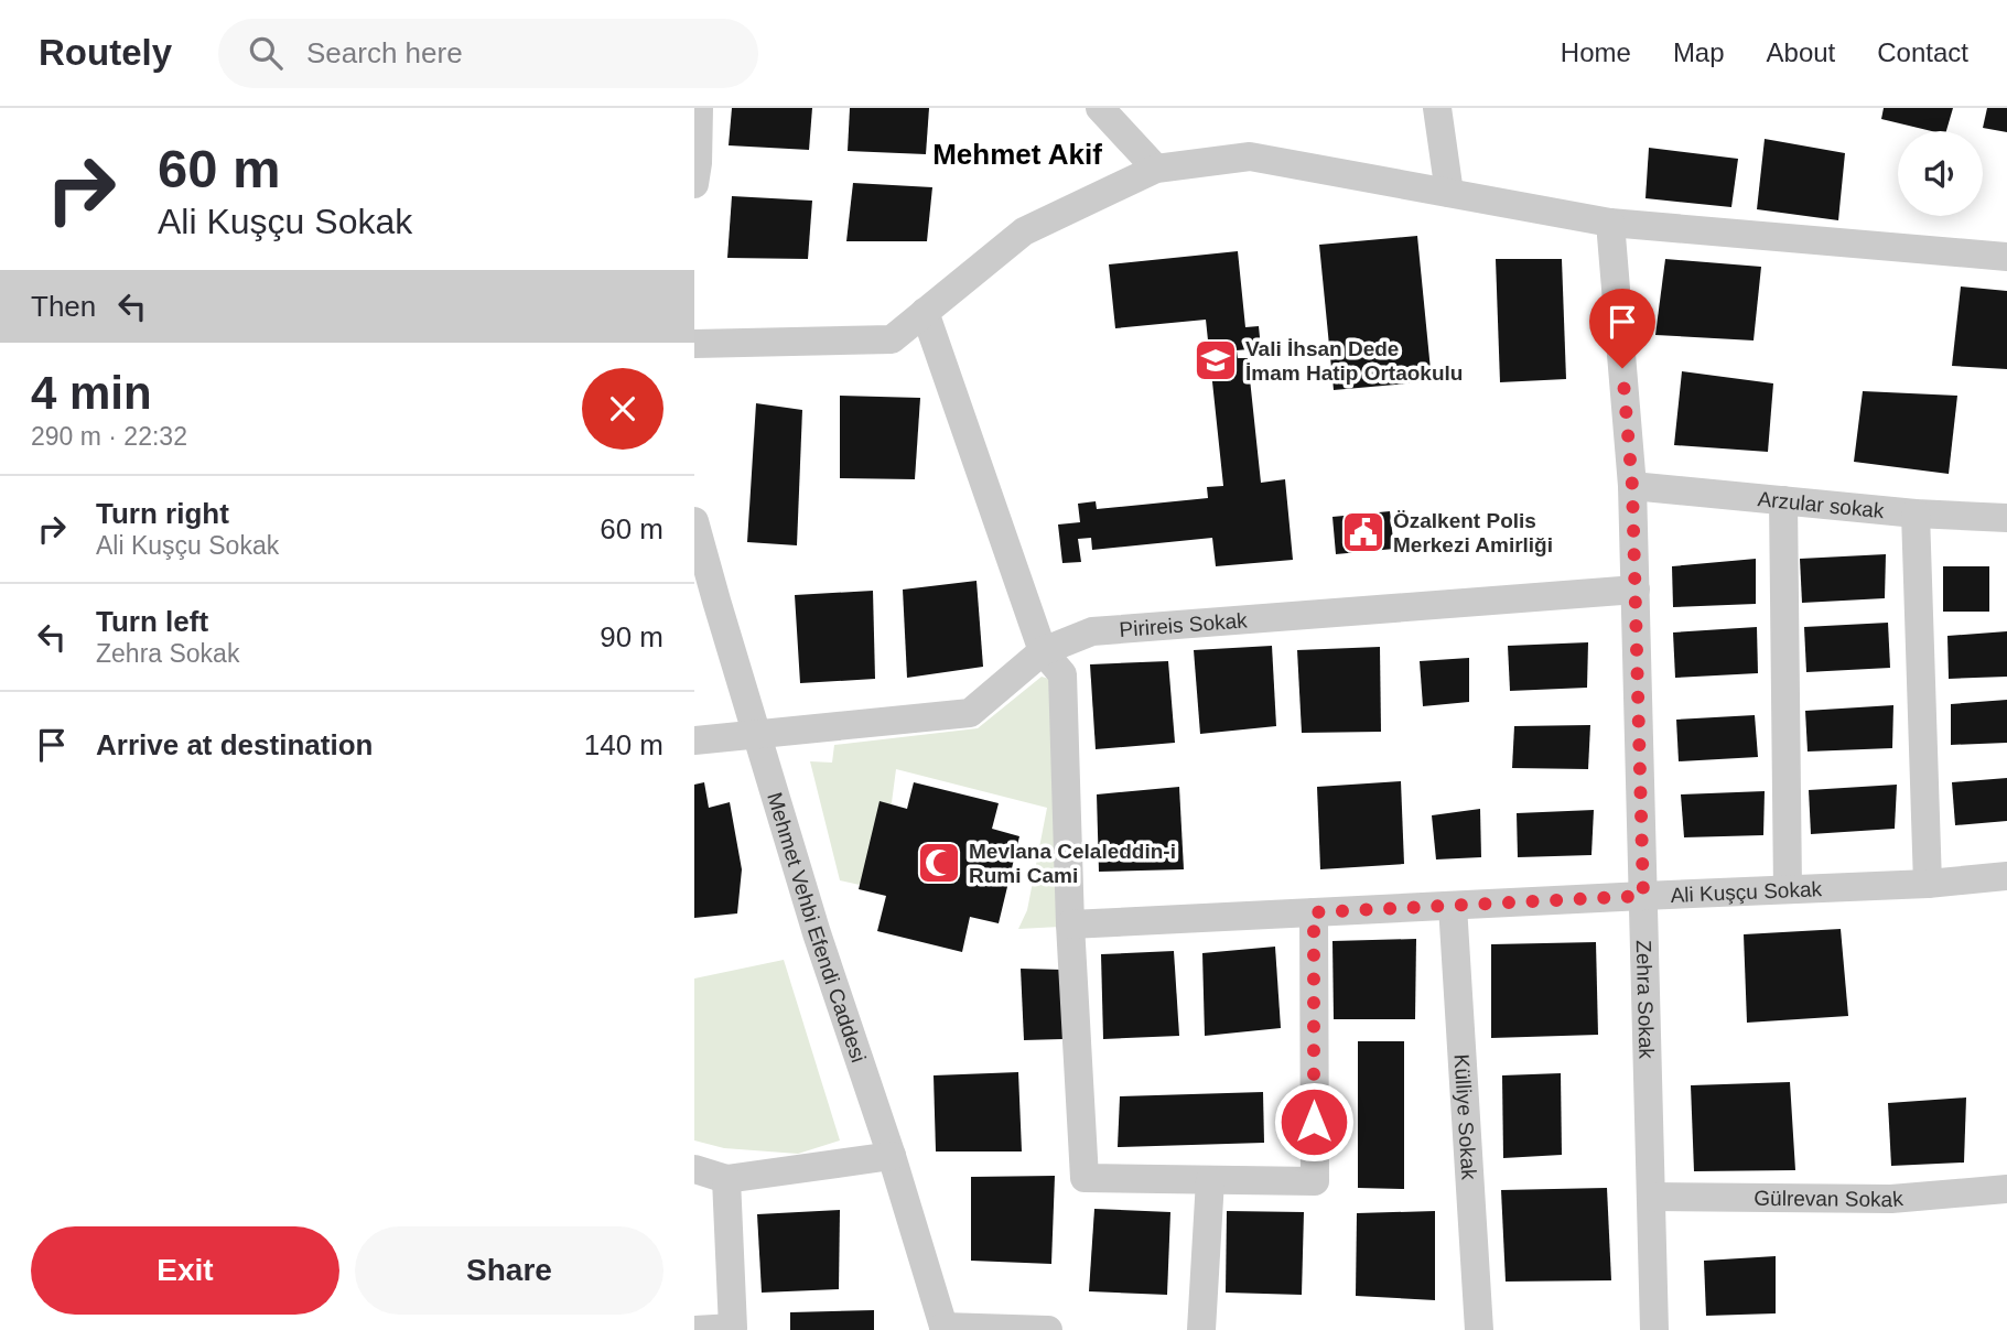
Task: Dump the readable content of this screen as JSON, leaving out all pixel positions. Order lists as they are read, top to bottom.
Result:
{
  "streets": {
    "street": [
      "Arzular sokak",
      "Pirireis Sokak",
      "Ali Kuşçu Sokak",
      "Mehmet Vehbi Efendi Caddesi",
      "Zehra Sokak",
      "Külliye Sokak",
      "Gülrevan Sokak"
    ]
  },
  "crossings": [
    ["Arzular sokak", "Zehra Sokak"],
    ["Pirireis Sokak", "Mehmet Vehbi Efendi Caddesi"],
    ["Pirireis Sokak", "Zehra Sokak"],
    ["Ali Kuşçu Sokak", "Zehra Sokak"],
    ["Ali Kuşçu Sokak", "Külliye Sokak"],
    ["Zehra Sokak", "Gülrevan Sokak"]
  ],
  "districts": ["Mehmet Akif"],
  "places": {
    "school or university": ["Vali İhsan Dede İmam Hatip Ortaokulu"],
    "public building": ["Özalkent Polis Merkezi Amirliği"],
    "mosque": ["Mevlana Celaleddin-i Rumi Cami"]
  },
  "page": {
    "header": "Routely",
    "search": "Search here",
    "nav": [
      "Home",
      "Map",
      "About",
      "Contact"
    ],
    "turn": ["60 m", "Ali Kuşçu Sokak"],
    "then": "Then",
    "heading": ["4 min", "290 m · 22:32"],
    "list": [
      {
        "name": "Turn right",
        "note": "Ali Kuşçu Sokak",
        "value": "60 m"
      },
      {
        "name": "Turn left",
        "note": "Zehra Sokak",
        "value": "90 m"
      },
      {
        "name": "Arrive at destination",
        "value": "140 m"
      }
    ],
    "buttons": ["Exit", "Share"]
  }
}
